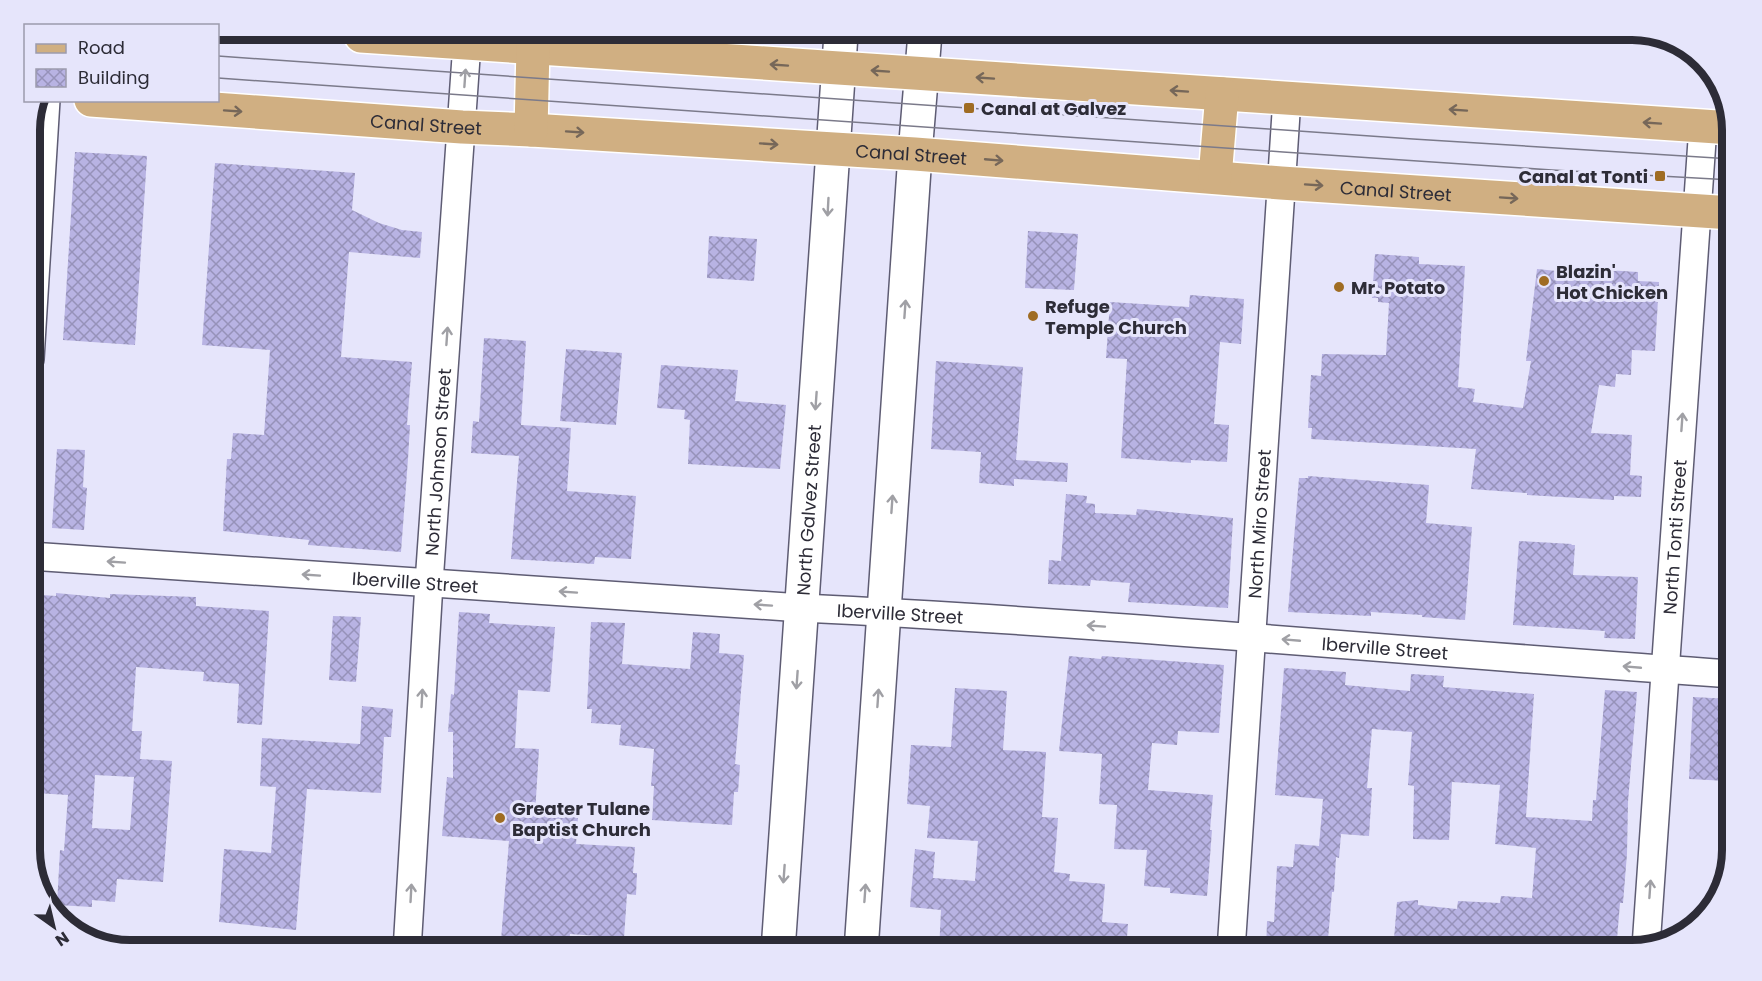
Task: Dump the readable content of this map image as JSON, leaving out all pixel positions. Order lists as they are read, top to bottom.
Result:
{
  "streets": {
    "main road": ["Canal Street"],
    "street": [
      "North Johnson Street",
      "North Galvez Street",
      "North Miro Street",
      "North Tonti Street",
      "Iberville Street"
    ]
  },
  "crossings": [
    ["Canal Street", "North Johnson Street"],
    ["Canal Street", "North Galvez Street"],
    ["Canal Street", "North Miro Street"],
    ["Canal Street", "North Tonti Street"],
    ["North Johnson Street", "Iberville Street"],
    ["North Galvez Street", "Iberville Street"],
    ["North Miro Street", "Iberville Street"],
    ["North Tonti Street", "Iberville Street"]
  ],
  "one_way": ["North Johnson Street", "North Tonti Street", "Iberville Street"],
  "places": {
    "transit": ["Canal at Galvez", "Canal at Tonti"],
    "other": [
      "Blazin' Hot Chicken",
      "Mr. Potato",
      "Refuge Temple Church",
      "Greater Tulane Baptist Church"
    ]
  },
  "legend": ["Road", "Building"],
  "north": "bottom right"
}
